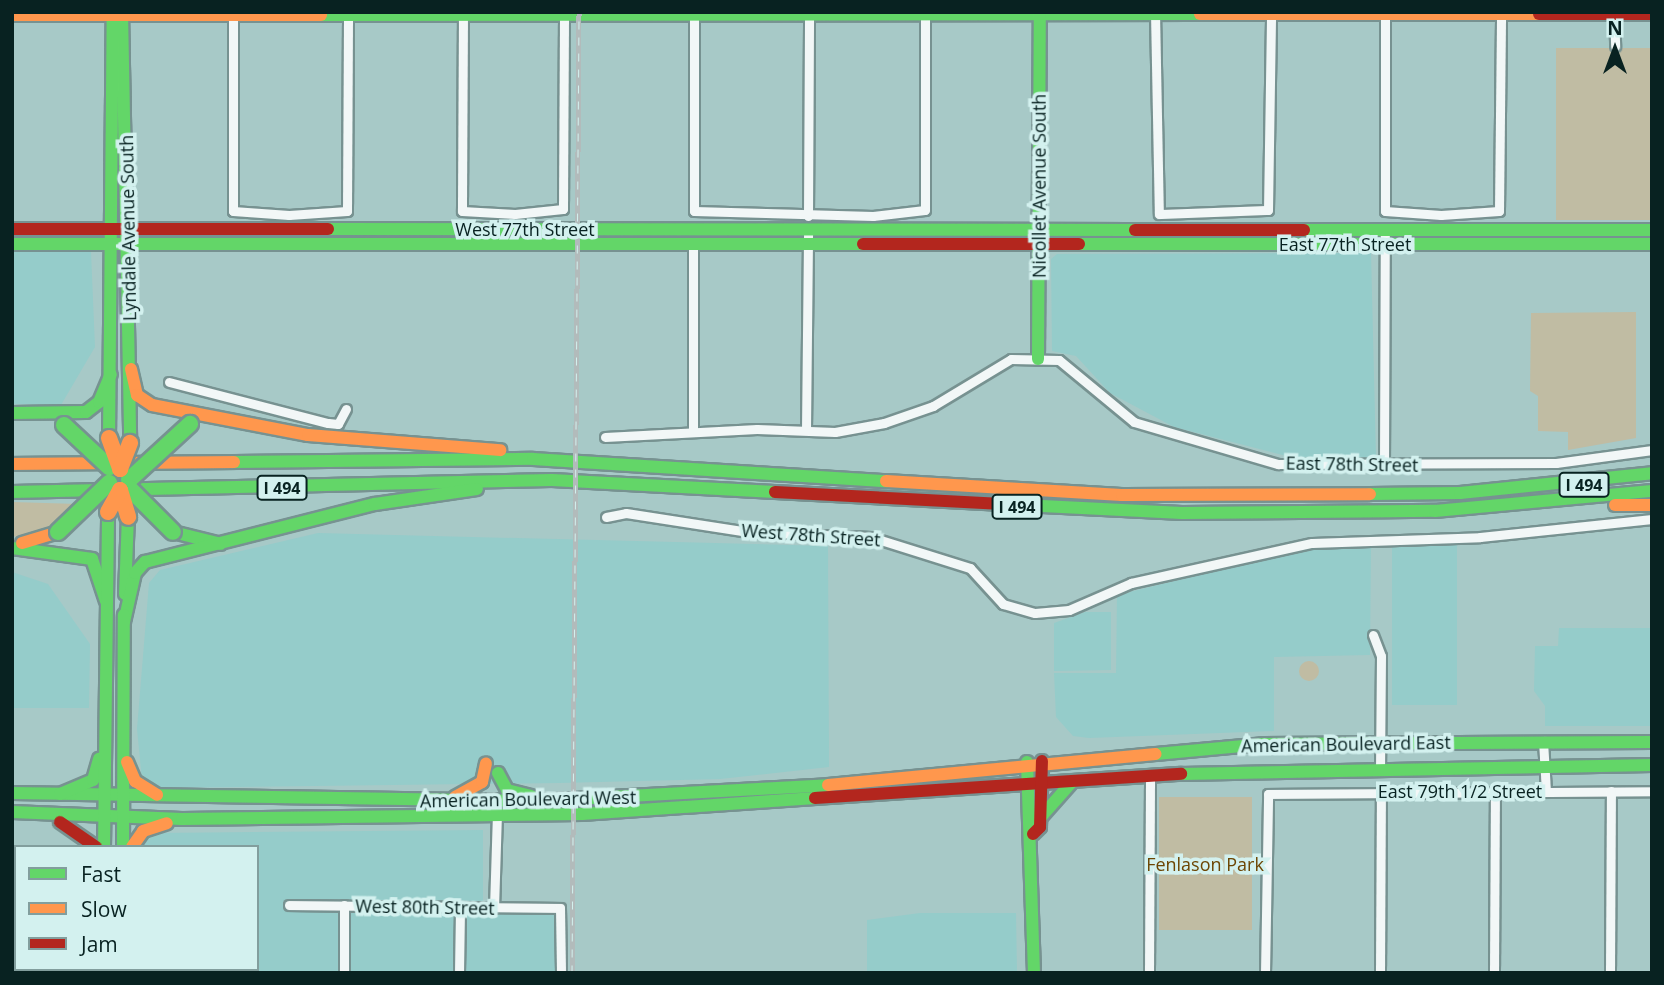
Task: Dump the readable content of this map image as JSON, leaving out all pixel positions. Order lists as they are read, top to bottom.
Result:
{
  "streets": {
    "main road": [
      "Nicollet Avenue South",
      "Lyndale Avenue South",
      "West 77th Street",
      "East 77th Street",
      "I 494",
      "American Boulevard East",
      "American Boulevard West"
    ],
    "street": [
      "East 78th Street",
      "West 78th Street",
      "East 79th 1/2 Street",
      "West 80th Street"
    ]
  },
  "crossings": [
    ["Nicollet Avenue South", "West 77th Street"],
    ["Nicollet Avenue South", "East 77th Street"],
    ["Nicollet Avenue South", "East 78th Street"],
    ["Lyndale Avenue South", "West 77th Street"],
    ["West 77th Street", "East 77th Street"],
    ["American Boulevard East", "American Boulevard West"]
  ],
  "parks": ["Fenlason Park"],
  "legend": ["Fast", "Slow", "Jam"],
  "north": "top"
}
